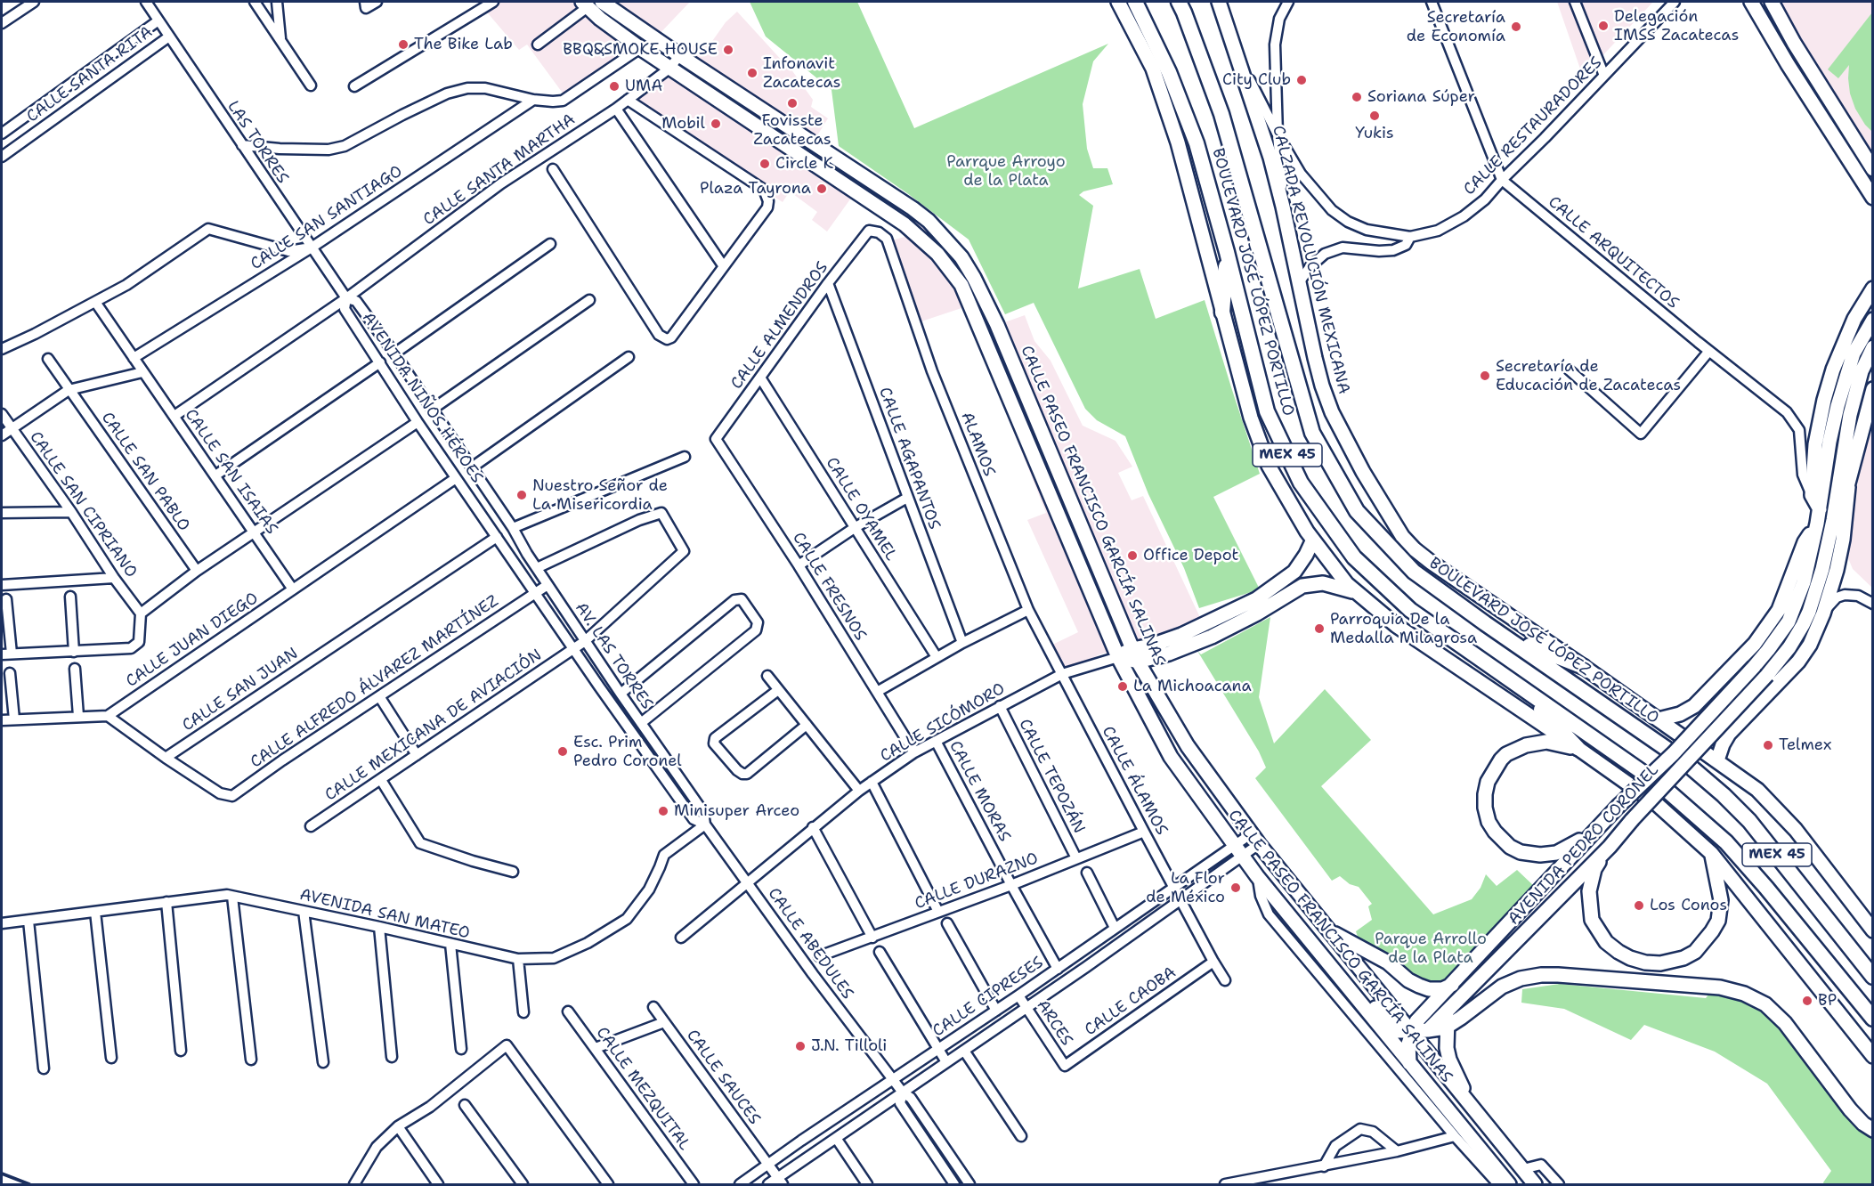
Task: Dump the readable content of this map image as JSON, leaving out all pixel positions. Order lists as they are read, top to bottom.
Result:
{
  "streets": {
    "main road": [
      "CALZADA REVOLUCIÓN MEXICANA",
      "BOULEVARD JOSÉ LÓPEZ PORTILLO",
      "MEX 45",
      "CALLE PASEO FRANCISCO GARCÍA SALINAS",
      "AVENIDA PEDRO CORONEL"
    ],
    "street": [
      "CALLE SANTA RITA",
      "CALLE RESTAURADORES",
      "LAS TORRES",
      "CALLE SANTA MARTHA",
      "CALLE SAN SANTIAGO",
      "CALLE ARQUITECTOS",
      "CALLE ALMENDROS",
      "AVENIDA NIÑOS HÉROES",
      "ALAMOS",
      "CALLE AGAPANTOS",
      "CALLE SAN PABLO",
      "CALLE SAN ISAIAS",
      "CALLE SAN CIPRIANO",
      "CALLE OYAMEL",
      "CALLE FRESNOS",
      "CALLE JUAN DIEGO",
      "AV. LAS TORRES",
      "CALLE ALFREDO ÁLVAREZ MARTÍNEZ",
      "CALLE SAN JUAN",
      "CALLE SICÓMORO",
      "CALLE MEXICANA DE AVIACIÓN",
      "CALLE TEPOZÁN",
      "CALLE ÁLAMOS",
      "CALLE MORAS",
      "CALLE DURAZNO",
      "AVENIDA SAN MATEO",
      "CALLE ABEDULES",
      "CALLE CIPRESES",
      "CALLE CAOBA",
      "ARCES",
      "CALLE SAUCES",
      "CALLE MEZQUITAL"
    ]
  },
  "crossings": [
    ["CALLE SANTA RITA", "LAS TORRES"],
    ["CALLE RESTAURADORES", "CALLE ARQUITECTOS"],
    ["CALLE RESTAURADORES", "CALZADA REVOLUCIÓN MEXICANA"],
    ["LAS TORRES", "CALLE SANTA MARTHA"],
    ["LAS TORRES", "CALLE SAN SANTIAGO"],
    ["LAS TORRES", "AVENIDA NIÑOS HÉROES"],
    ["CALLE SANTA MARTHA", "AVENIDA NIÑOS HÉROES"],
    ["CALLE SANTA MARTHA", "CALLE SAN ISAIAS"],
    ["CALLE SANTA MARTHA", "CALLE PASEO FRANCISCO GARCÍA SALINAS"],
    ["CALLE SAN SANTIAGO", "CALLE SAN ISAIAS"],
    ["CALLE ALMENDROS", "ALAMOS"],
    ["CALLE ALMENDROS", "CALLE AGAPANTOS"],
    ["CALLE ALMENDROS", "CALLE OYAMEL"],
    ["CALLE ALMENDROS", "CALLE FRESNOS"],
    ["AVENIDA NIÑOS HÉROES", "CALLE JUAN DIEGO"],
    ["AVENIDA NIÑOS HÉROES", "AV. LAS TORRES"],
    ["AVENIDA NIÑOS HÉROES", "CALLE SAN JUAN"],
    ["ALAMOS", "CALLE SICÓMORO"],
    ["ALAMOS", "CALLE ÁLAMOS"],
    ["CALLE SAN ISAIAS", "CALLE JUAN DIEGO"],
    ["CALLE PASEO FRANCISCO GARCÍA SALINAS", "CALLE SICÓMORO"],
    ["CALLE PASEO FRANCISCO GARCÍA SALINAS", "AVENIDA PEDRO CORONEL"],
    ["CALLE PASEO FRANCISCO GARCÍA SALINAS", "CALLE CIPRESES"],
    ["CALLE FRESNOS", "CALLE SICÓMORO"],
    ["AV. LAS TORRES", "CALLE ALFREDO ÁLVAREZ MARTÍNEZ"],
    ["AV. LAS TORRES", "CALLE SAN JUAN"],
    ["AV. LAS TORRES", "CALLE MEXICANA DE AVIACIÓN"],
    ["AV. LAS TORRES", "AVENIDA SAN MATEO"],
    ["AV. LAS TORRES", "CALLE ABEDULES"],
    ["CALLE ALFREDO ÁLVAREZ MARTÍNEZ", "CALLE SAN JUAN"],
    ["CALLE SICÓMORO", "CALLE TEPOZÁN"],
    ["CALLE SICÓMORO", "CALLE ÁLAMOS"],
    ["CALLE SICÓMORO", "CALLE MORAS"],
    ["CALLE SICÓMORO", "CALLE ABEDULES"],
    ["CALLE TEPOZÁN", "CALLE DURAZNO"],
    ["CALLE ÁLAMOS", "CALLE DURAZNO"],
    ["CALLE ÁLAMOS", "CALLE CIPRESES"],
    ["CALLE ÁLAMOS", "CALLE CAOBA"],
    ["CALLE MORAS", "CALLE DURAZNO"],
    ["CALLE MORAS", "CALLE CIPRESES"],
    ["AVENIDA SAN MATEO", "CALLE ABEDULES"],
    ["CALLE ABEDULES", "CALLE CIPRESES"],
    ["CALLE CIPRESES", "ARCES"],
    ["CALLE CIPRESES", "CALLE SAUCES"],
    ["CALLE CAOBA", "ARCES"]
  ],
  "parks": ["Parrque Arroyo de la Plata", "Parque Arrollo de la Plata"],
  "places": [
    "Delegación IMSS Zacatecas",
    "Secretaría de Economía",
    "The Bike Lab",
    "BBQ&SMOKE HOUSE",
    "Infonavit Zacatecas",
    "City Club",
    "UMA",
    "Soriana Súper",
    "Fovisste Zacatecas",
    "Yukis",
    "Mobil",
    "Circle K",
    "Plaza Tayrona",
    "Secretaría de Educación de Zacatecas",
    "Nuestro Señor de La Misericordia",
    "Office Depot",
    "Parroquia De la Medalla Milagrosa",
    "La Michoacana",
    "Telmex",
    "Esc. Prim Pedro Coronel",
    "Minisuper Arceo",
    "La Flor de México",
    "Los Conos",
    "BP",
    "J.N. Tilloli"
  ]
}
